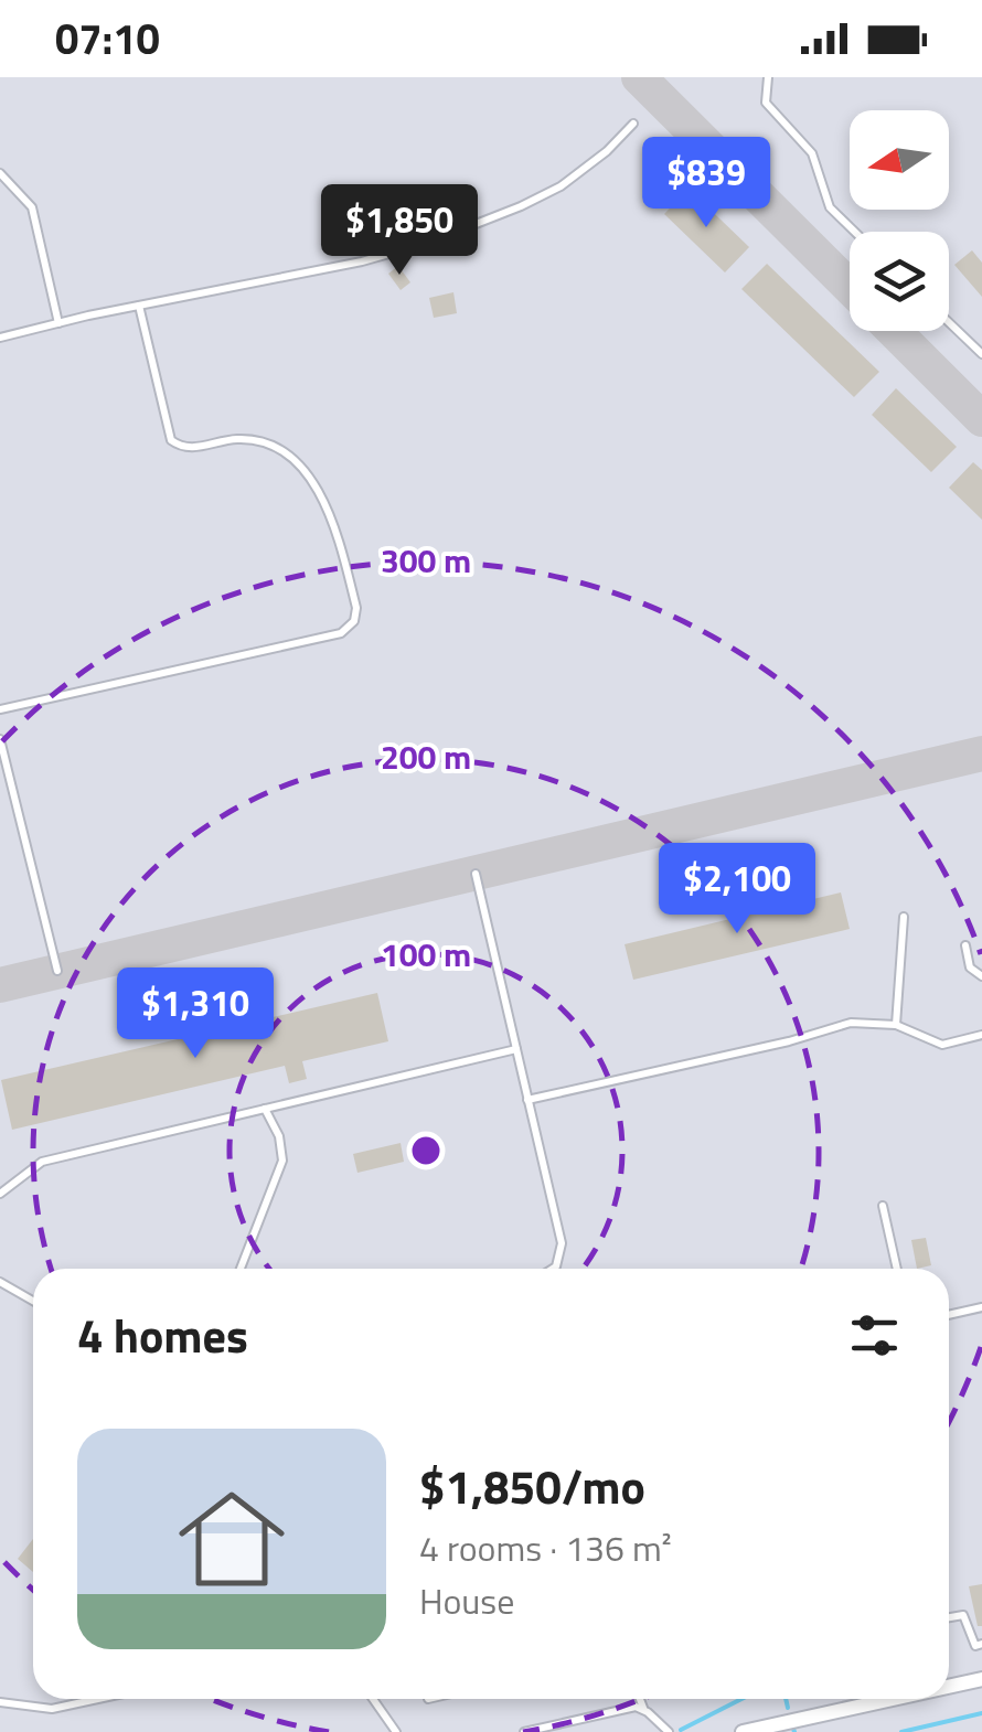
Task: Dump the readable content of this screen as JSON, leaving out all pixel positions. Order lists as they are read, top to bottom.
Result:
{
  "north": "left",
  "page": {
    "status": "07:10",
    "price": [
      "$839",
      "$1,850",
      "$2,100",
      "$1,310"
    ],
    "heading": "4 homes",
    "list": [
      {
        "name": "$1,850/mo",
        "note": "4 rooms · 136 m² · House"
      }
    ]
  },
  "rings": ["300 m", "200 m", "100 m"]
}
